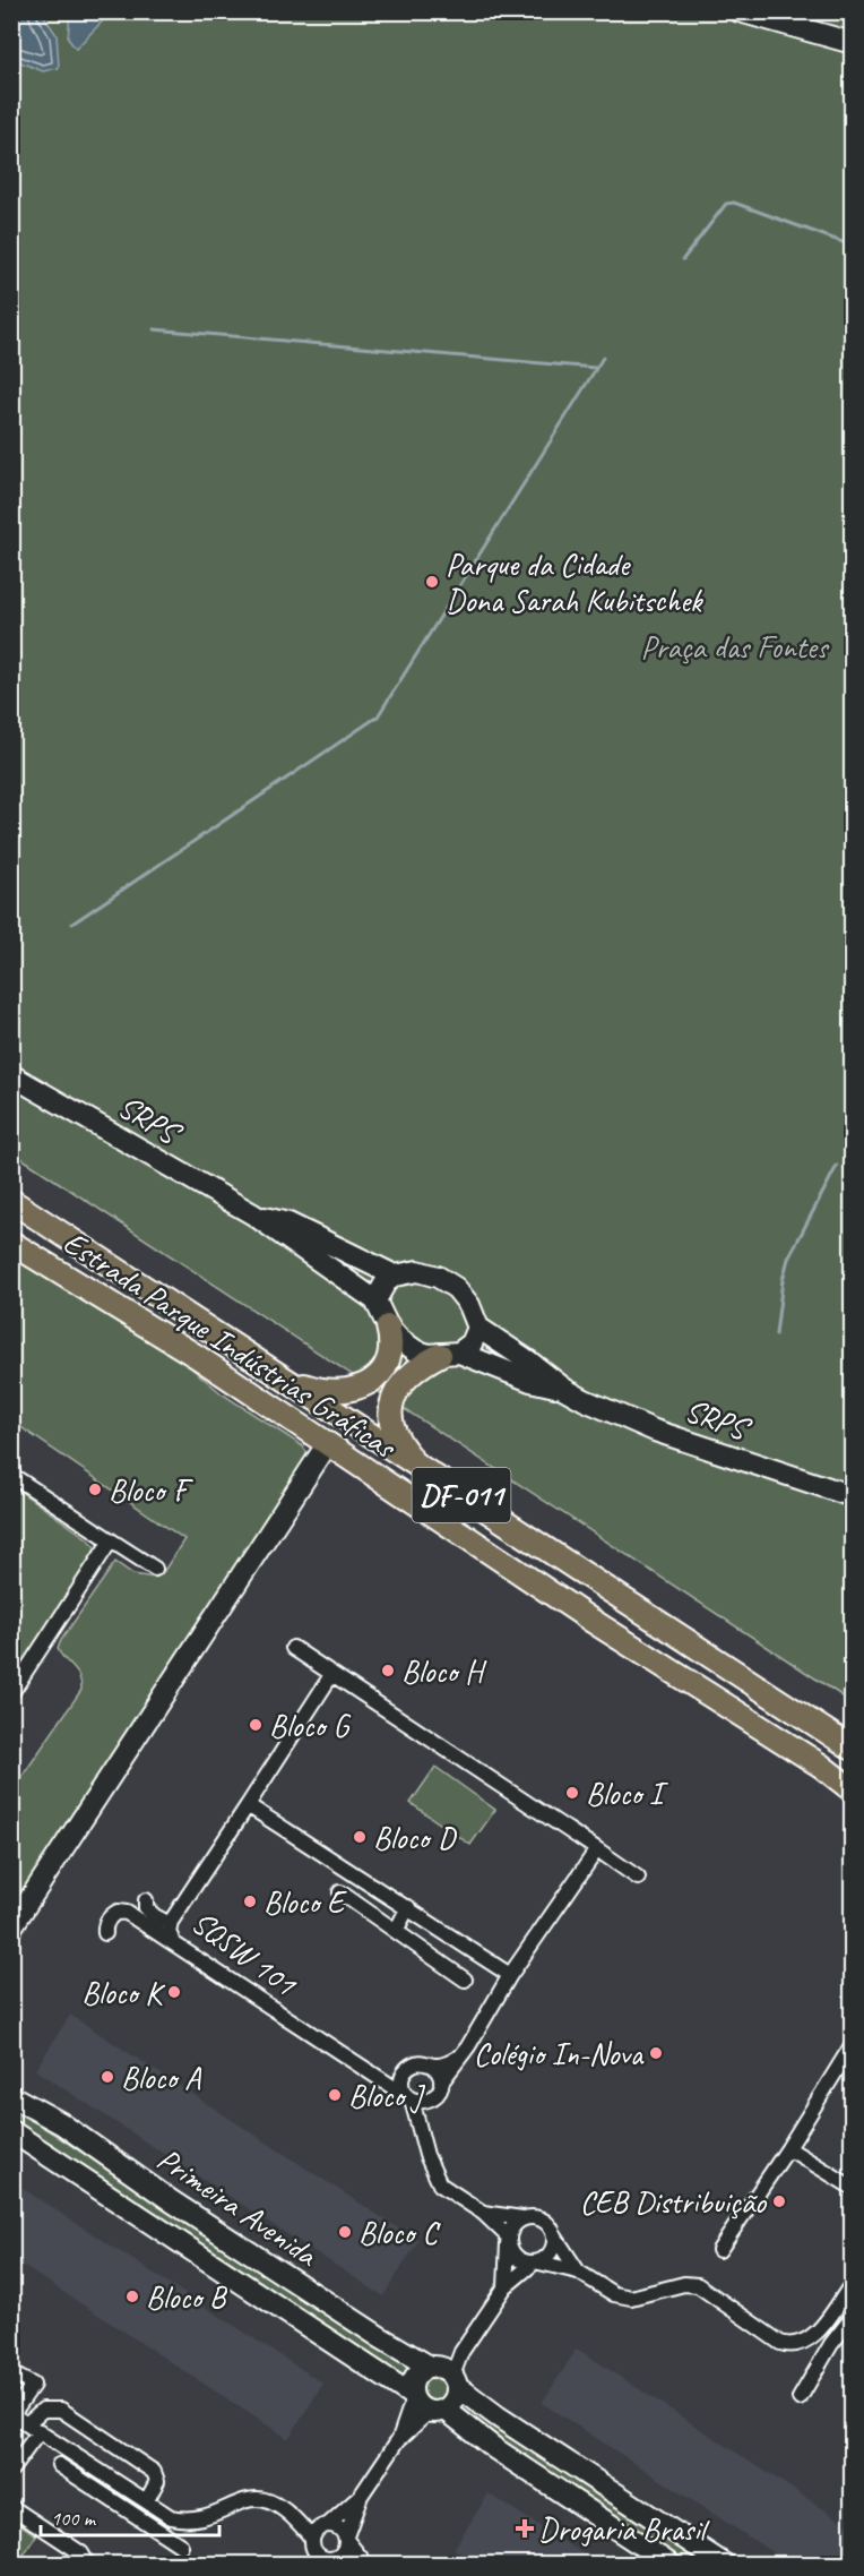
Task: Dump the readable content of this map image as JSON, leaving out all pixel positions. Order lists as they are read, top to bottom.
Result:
{
  "streets": {
    "main road": [
      "SRPS",
      "Estrada Parque Indústrias Gráficas",
      "DF-011",
      "Primeira Avenida"
    ],
    "street": ["SQSW 101"]
  },
  "parks": ["Praça das Fontes"],
  "places": {
    "other": [
      "Parque da Cidade Dona Sarah Kubitschek",
      "Bloco F",
      "Bloco H",
      "Bloco G",
      "Bloco I",
      "Bloco D",
      "Bloco E",
      "Bloco K",
      "Colégio In-Nova",
      "Bloco A",
      "Bloco J",
      "CEB Distribuição",
      "Bloco C",
      "Bloco B"
    ],
    "health": ["Drogaria Brasil"]
  },
  "scale_bar": "100 m"
}
